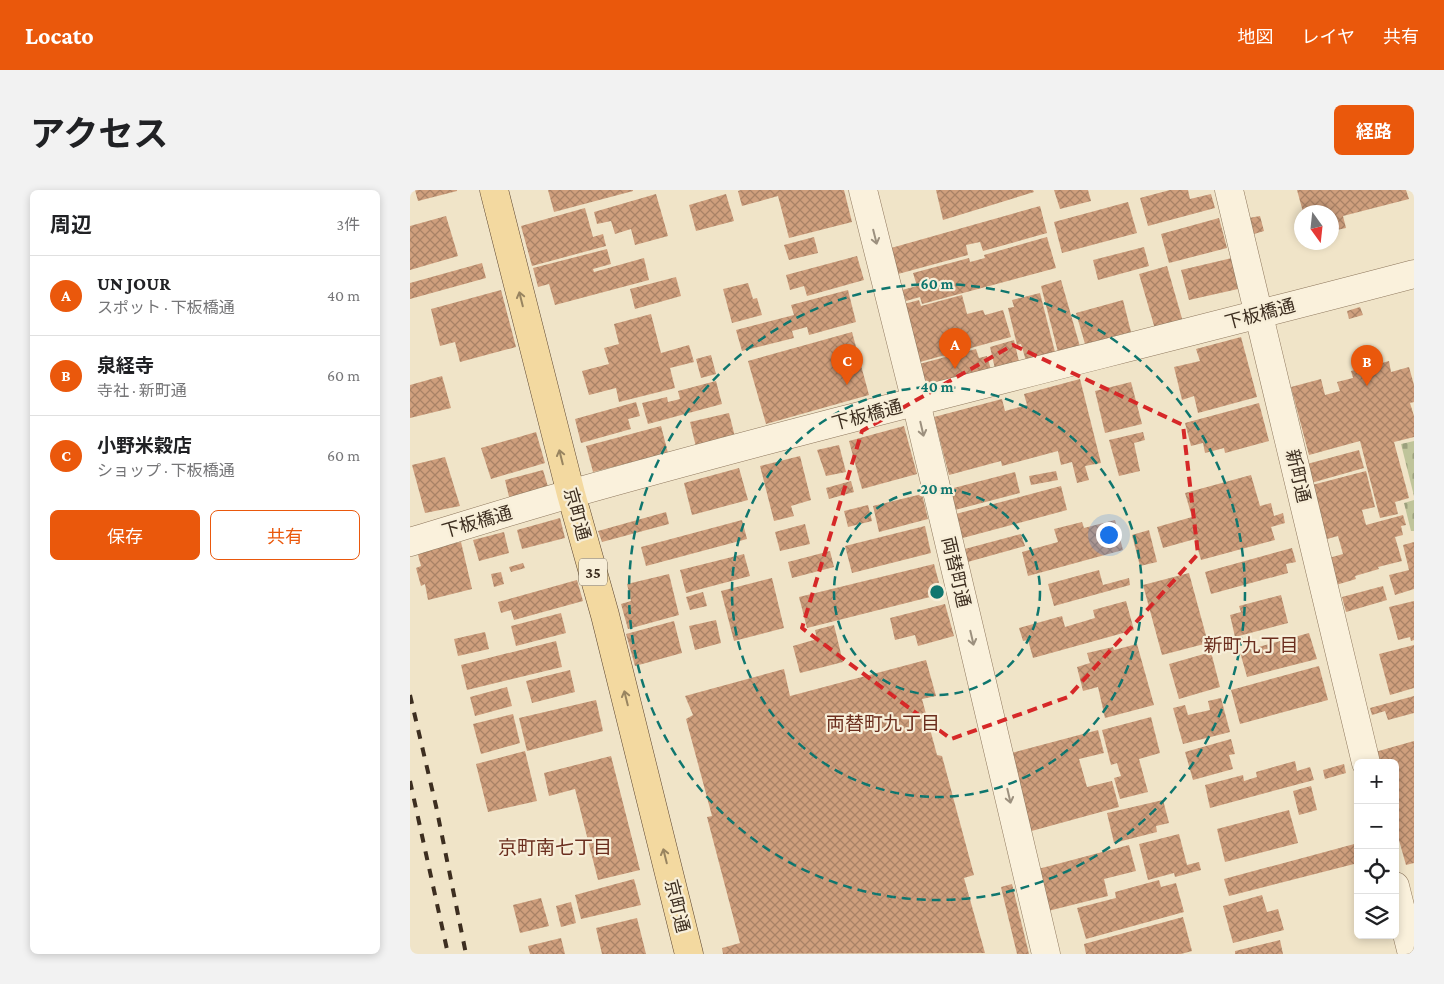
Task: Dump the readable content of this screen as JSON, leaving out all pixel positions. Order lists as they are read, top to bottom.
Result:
{
  "streets": {
    "main road": ["京町通", "35"],
    "street": ["下板橋通", "新町通", "両替町通"]
  },
  "crossings": [
    ["下板橋通", "新町通"],
    ["下板橋通", "京町通"],
    ["下板橋通", "両替町通"]
  ],
  "one_way": ["京町通", "両替町通"],
  "districts": ["新町九丁目", "両替町九丁目", "京町南七丁目"],
  "north": "bottom",
  "page": {
    "header": "Locato",
    "nav": ["地図", "レイヤ", "共有"],
    "title": "アクセス",
    "buttons": [
      "経路",
      ["保存", "共有"]
    ],
    "heading": ["周辺", "3件"],
    "list": [
      {
        "mark": "A",
        "name": "UN JOUR",
        "note": "スポット · 下板橋通",
        "value": "40 m"
      },
      {
        "mark": "B",
        "name": "泉経寺",
        "note": "寺社 · 新町通",
        "value": "60 m"
      },
      {
        "mark": "C",
        "name": "小野米穀店",
        "note": "ショップ · 下板橋通",
        "value": "60 m"
      }
    ],
    "pins": ["A", "C", "B"],
    "map_buttons": ["+", "−"]
  },
  "rings": ["60 m", "40 m", "20 m"]
}
